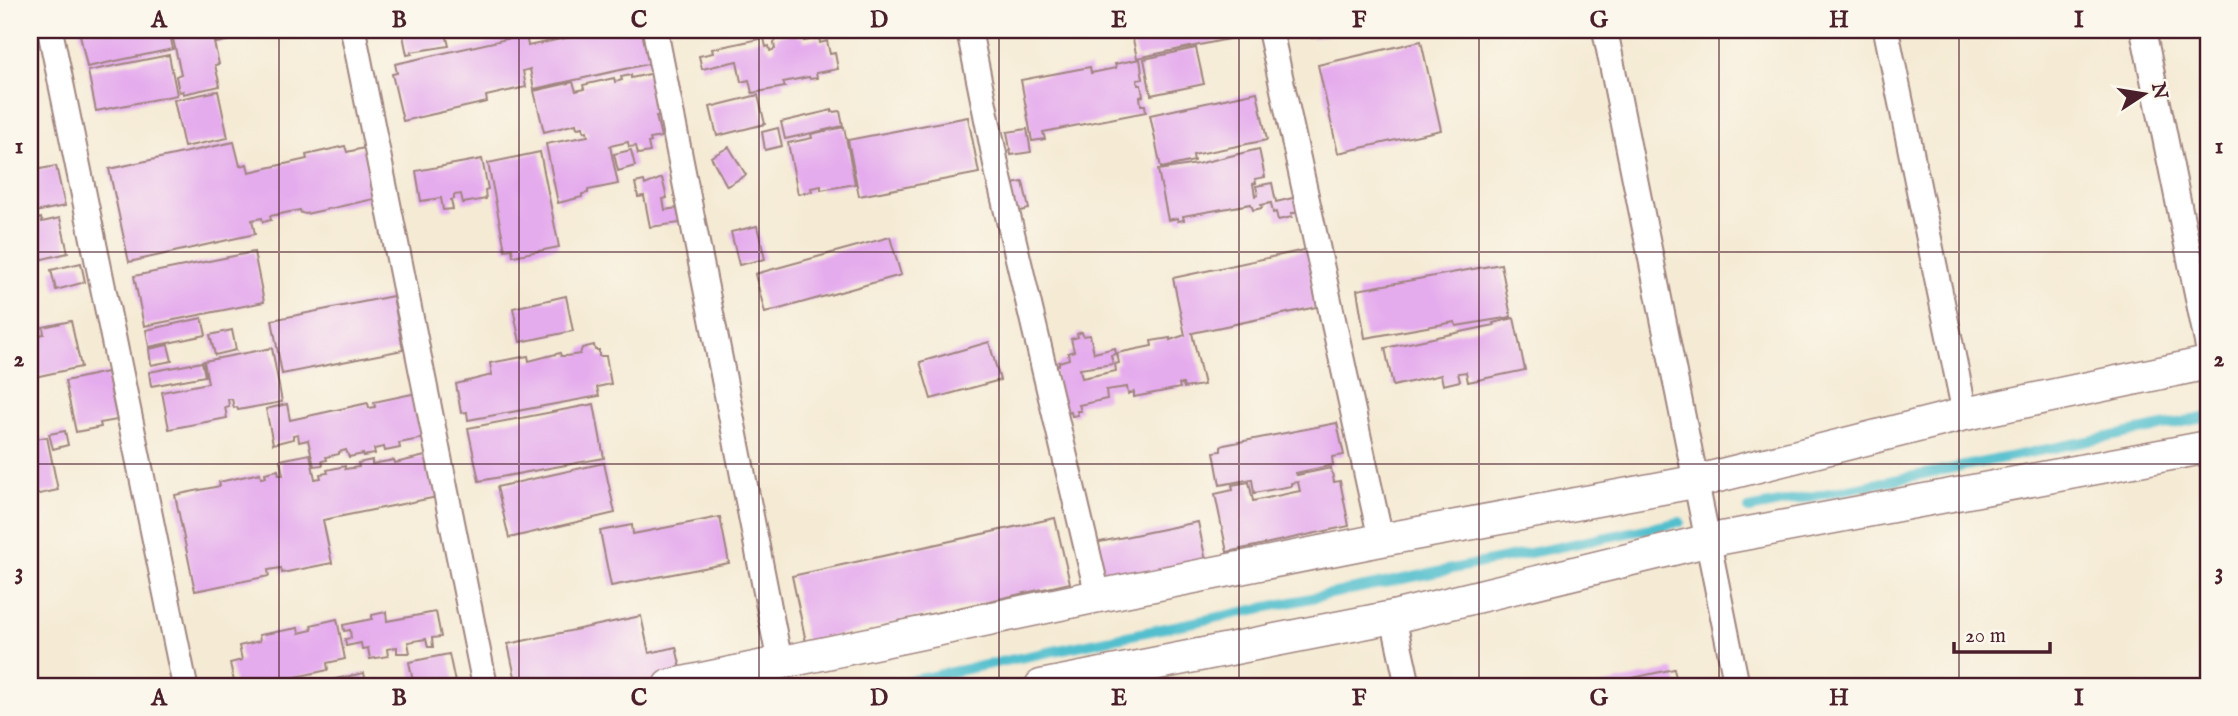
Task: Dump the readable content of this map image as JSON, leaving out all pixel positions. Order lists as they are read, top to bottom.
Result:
{
  "scale_bar": "20 m",
  "north": "right",
  "grid": {
    "columns": [
      "A",
      "B",
      "C",
      "D",
      "E",
      "F",
      "G",
      "H",
      "I"
    ],
    "rows": ["1", "2", "3"]
  }
}
